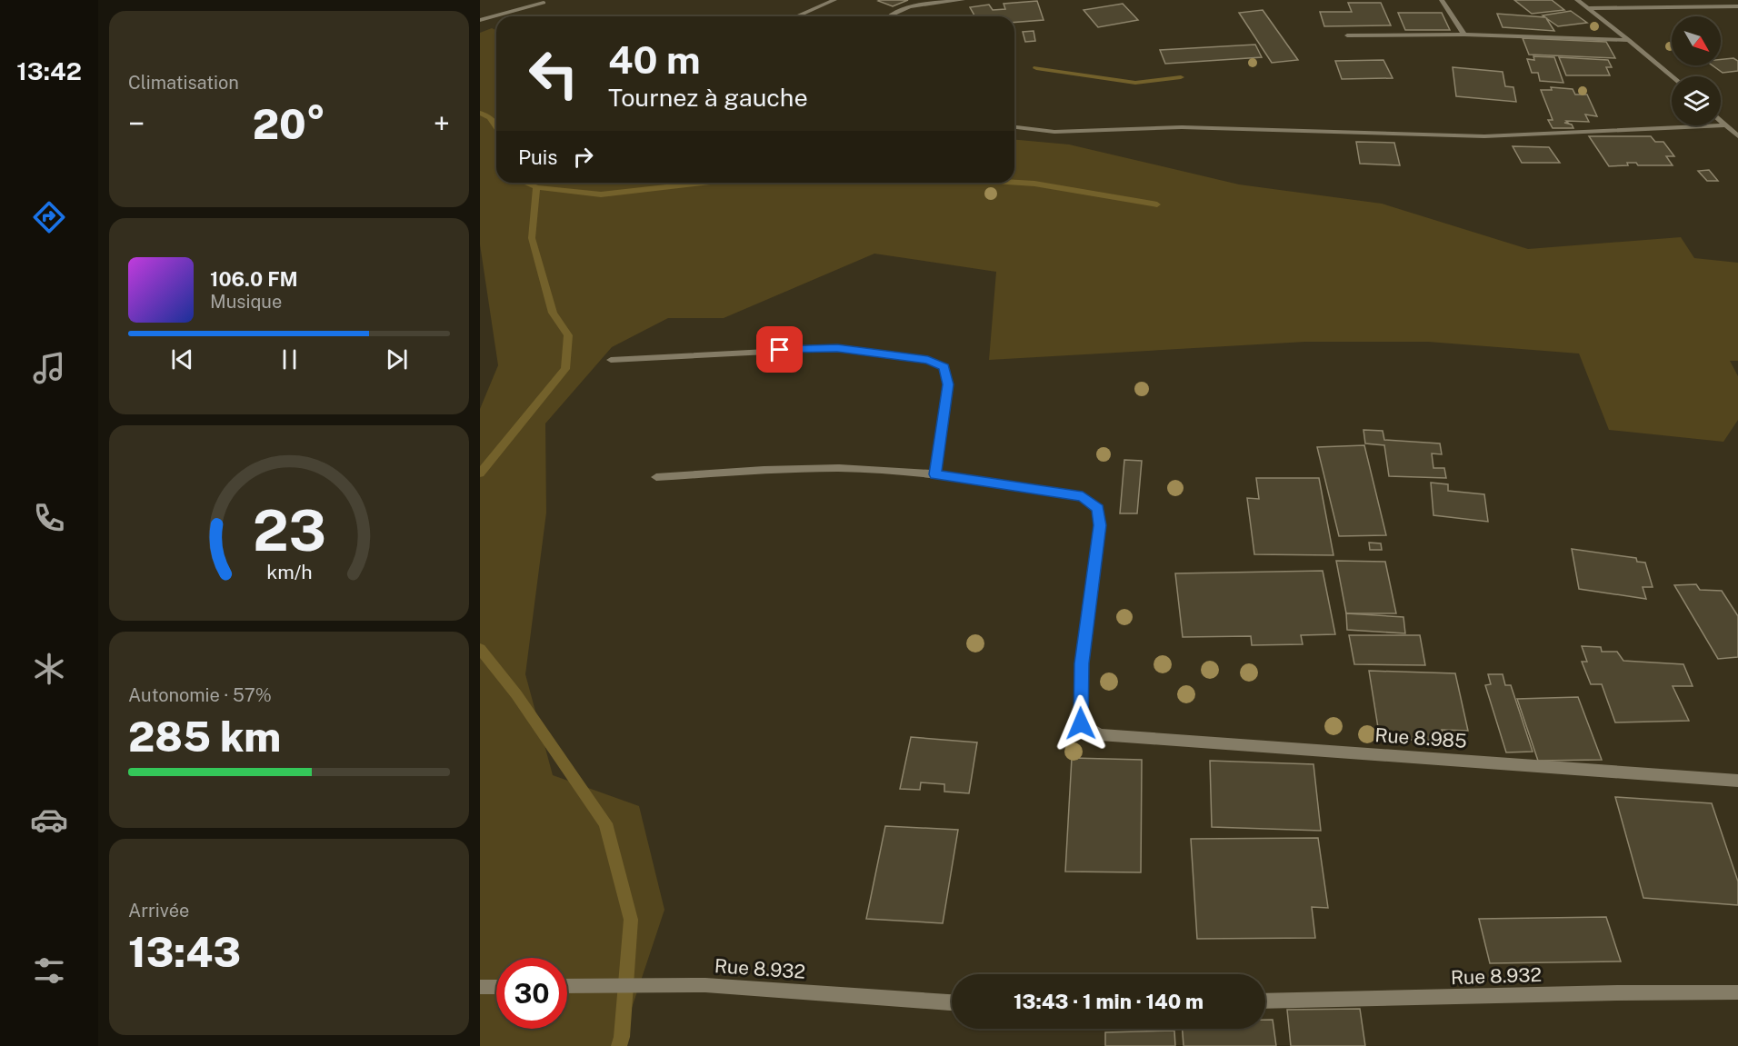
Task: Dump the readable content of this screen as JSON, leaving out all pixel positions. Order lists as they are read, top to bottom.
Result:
{
  "streets": {
    "street": ["Rue 8.985", "Rue 8.932"]
  },
  "north": "bottom right",
  "page": {
    "tabs": "13:42",
    "tile": [
      "Climatisation",
      ["Autonomie · 57%", "285 km"],
      ["Arrivée", "13:43"]
    ],
    "turn": ["40 m", "Tournez à gauche"],
    "heat": ["−", "20°", "+"],
    "then": "Puis",
    "song": ["106.0 FM", "Musique"],
    "limit": "30",
    "trip": "13:43 · 1 min · 140 m",
    "gauge": ["23", "km/h"]
  }
}
